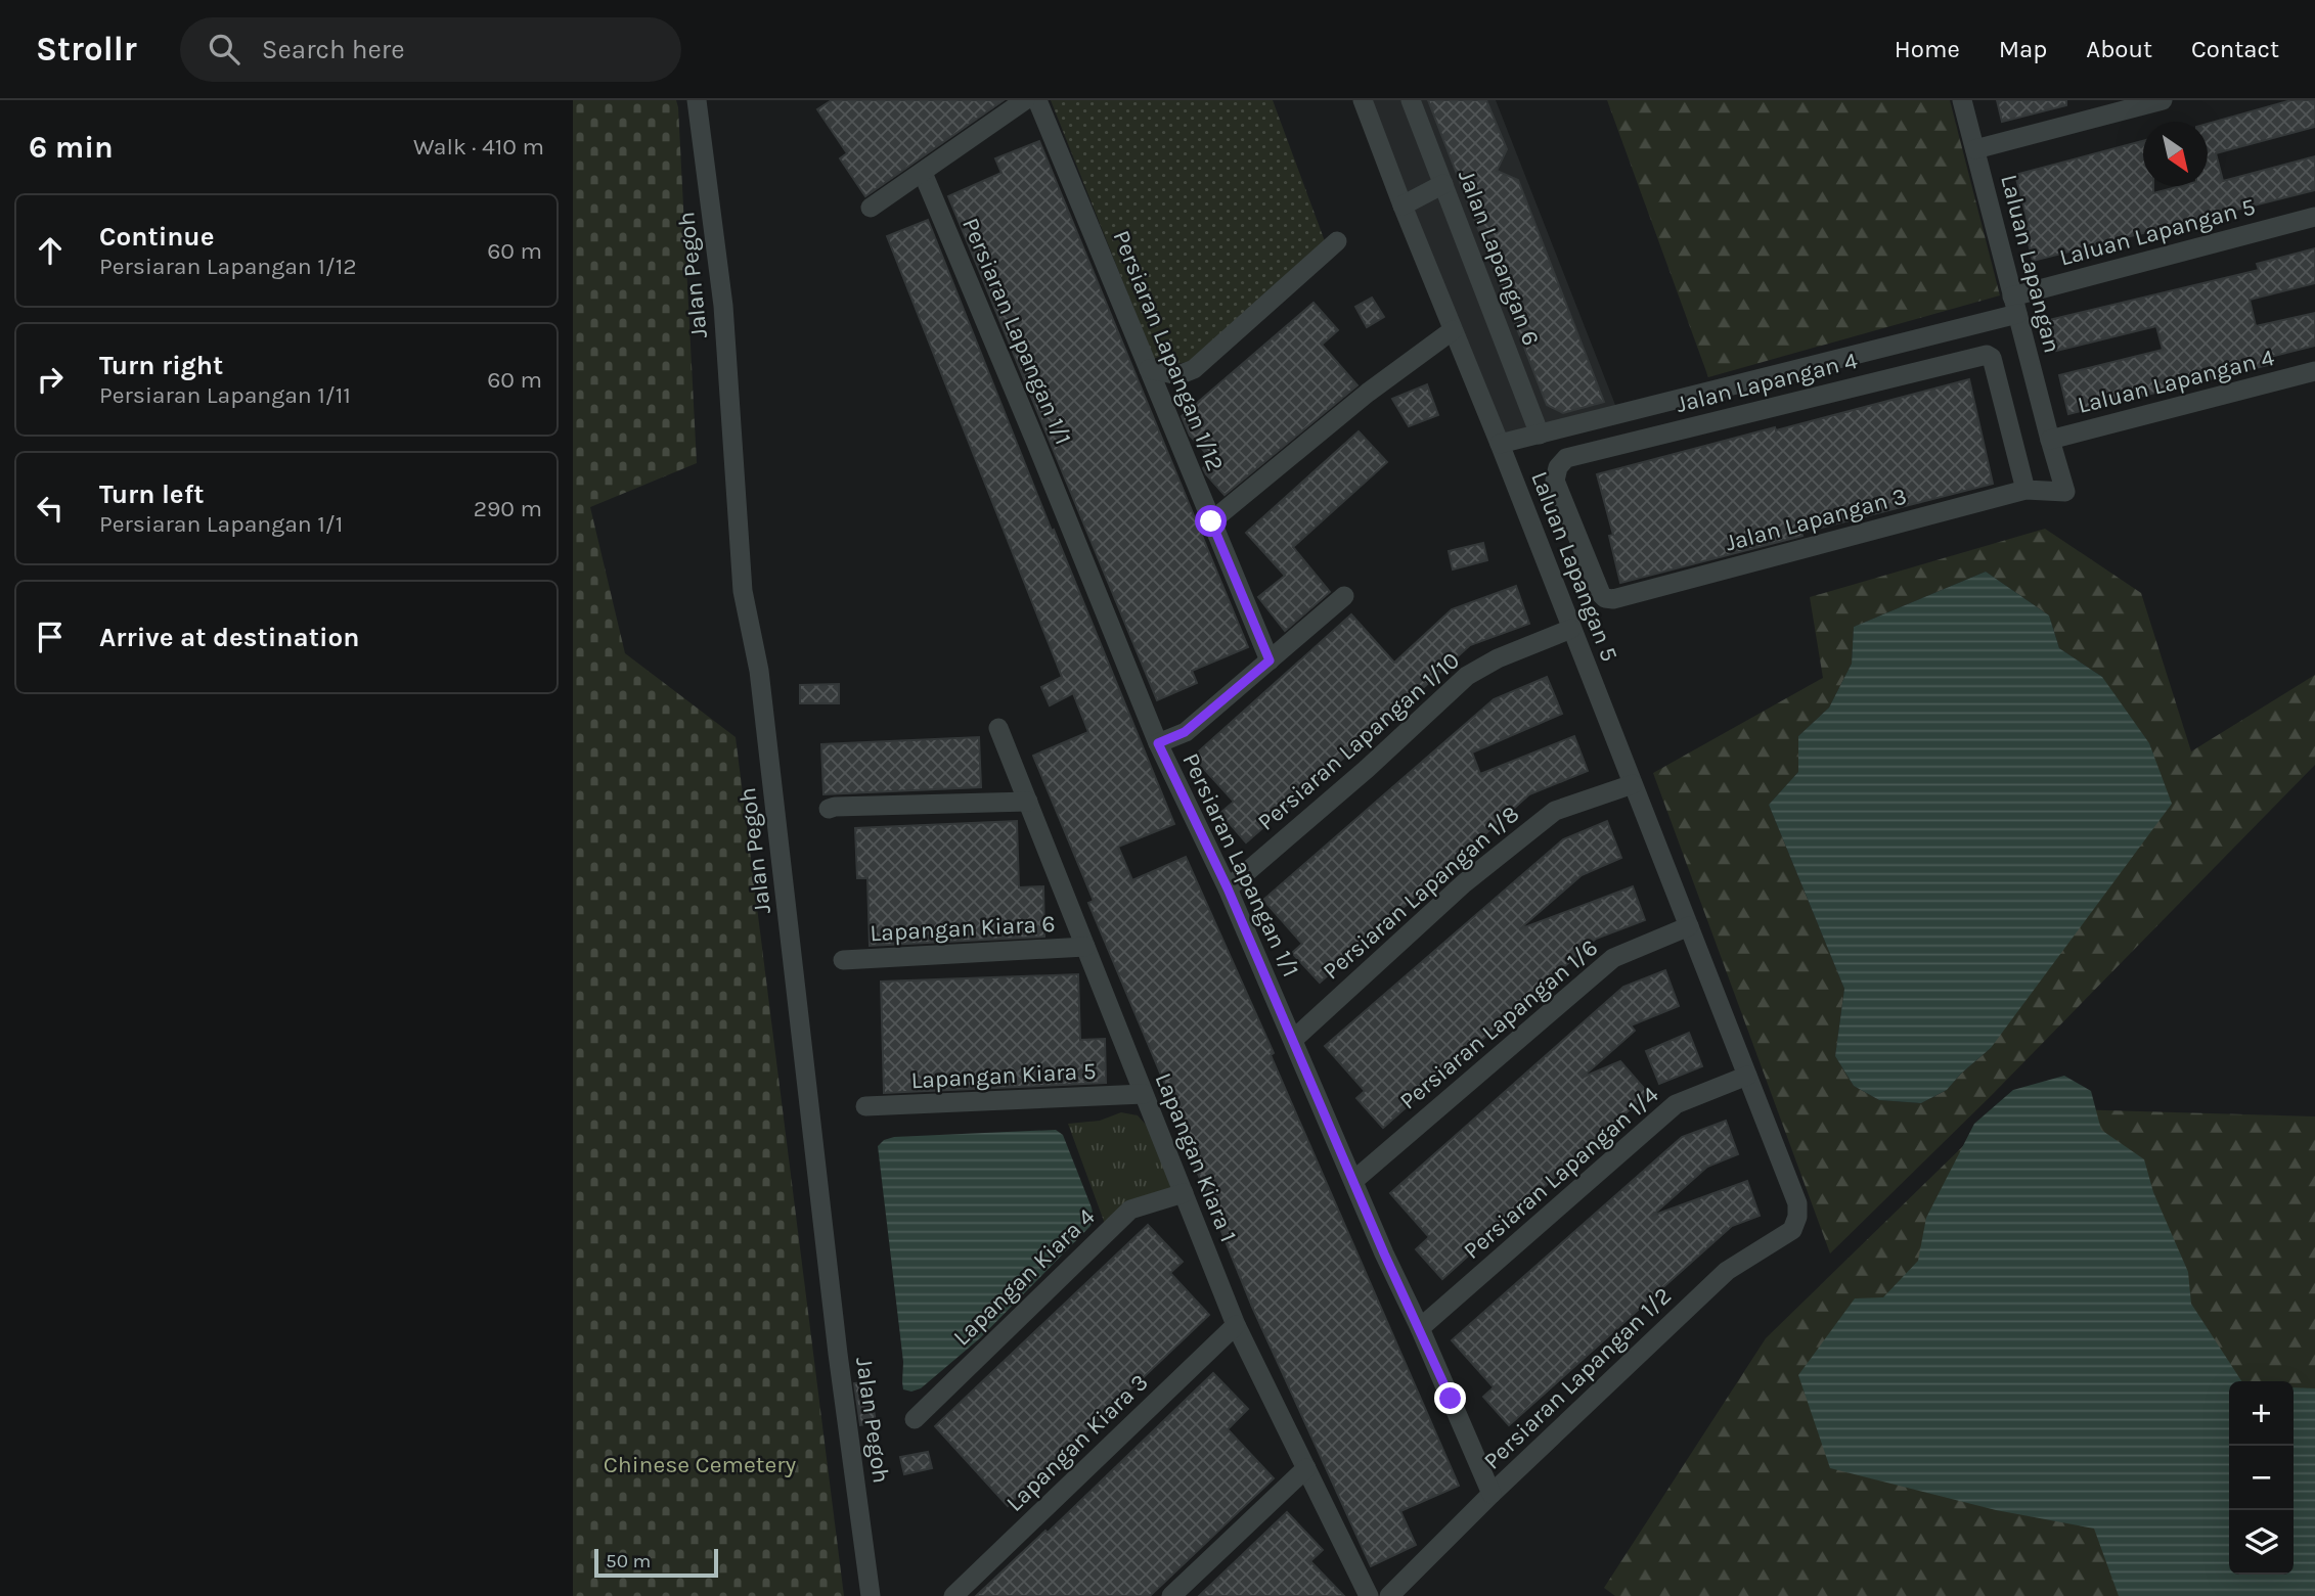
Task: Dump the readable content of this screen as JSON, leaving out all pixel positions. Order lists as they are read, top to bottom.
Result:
{
  "streets": {
    "street": [
      "Laluan Lapangan 5",
      "Jalan Lapangan 6",
      "Laluan Lapangan",
      "Jalan Pegoh",
      "Persiaran Lapangan 1/1",
      "Persiaran Lapangan 1/12",
      "Laluan Lapangan 4",
      "Jalan Lapangan 4",
      "Jalan Lapangan 3",
      "Persiaran Lapangan 1/10",
      "Persiaran Lapangan 1/8",
      "Lapangan Kiara 6",
      "Persiaran Lapangan 1/6",
      "Lapangan Kiara 5",
      "Lapangan Kiara 1",
      "Persiaran Lapangan 1/4",
      "Lapangan Kiara 4",
      "Persiaran Lapangan 1/2",
      "Lapangan Kiara 3"
    ]
  },
  "crossings": [
    ["Laluan Lapangan 5", "Jalan Lapangan 6"],
    ["Laluan Lapangan 5", "Laluan Lapangan"],
    ["Laluan Lapangan 5", "Persiaran Lapangan 1/10"],
    ["Laluan Lapangan 5", "Persiaran Lapangan 1/8"],
    ["Laluan Lapangan 5", "Persiaran Lapangan 1/6"],
    ["Laluan Lapangan 5", "Persiaran Lapangan 1/4"],
    ["Laluan Lapangan 5", "Persiaran Lapangan 1/2"],
    ["Laluan Lapangan", "Laluan Lapangan 4"],
    ["Laluan Lapangan", "Jalan Lapangan 4"],
    ["Laluan Lapangan", "Jalan Lapangan 3"],
    ["Persiaran Lapangan 1/1", "Persiaran Lapangan 1/10"],
    ["Persiaran Lapangan 1/1", "Persiaran Lapangan 1/8"],
    ["Persiaran Lapangan 1/1", "Persiaran Lapangan 1/6"],
    ["Persiaran Lapangan 1/1", "Persiaran Lapangan 1/4"],
    ["Persiaran Lapangan 1/1", "Persiaran Lapangan 1/2"],
    ["Jalan Lapangan 4", "Jalan Lapangan 3"],
    ["Lapangan Kiara 6", "Lapangan Kiara 1"],
    ["Lapangan Kiara 5", "Lapangan Kiara 1"],
    ["Lapangan Kiara 1", "Lapangan Kiara 4"],
    ["Lapangan Kiara 1", "Lapangan Kiara 3"]
  ],
  "parks": ["Chinese Cemetery"],
  "scale_bar": "50 m",
  "north": "bottom right",
  "page": {
    "header": "Strollr",
    "search": "Search here",
    "nav": [
      "Home",
      "Map",
      "About",
      "Contact"
    ],
    "heading": ["6 min", "Walk · 410 m"],
    "list": [
      ["Continue", "Persiaran Lapangan 1/12", "60 m"],
      ["Turn right", "Persiaran Lapangan 1/11", "60 m"],
      ["Turn left", "Persiaran Lapangan 1/1", "290 m"],
      "Arrive at destination"
    ],
    "map_buttons": ["+", "−"],
    "scale": "50 m"
  }
}
